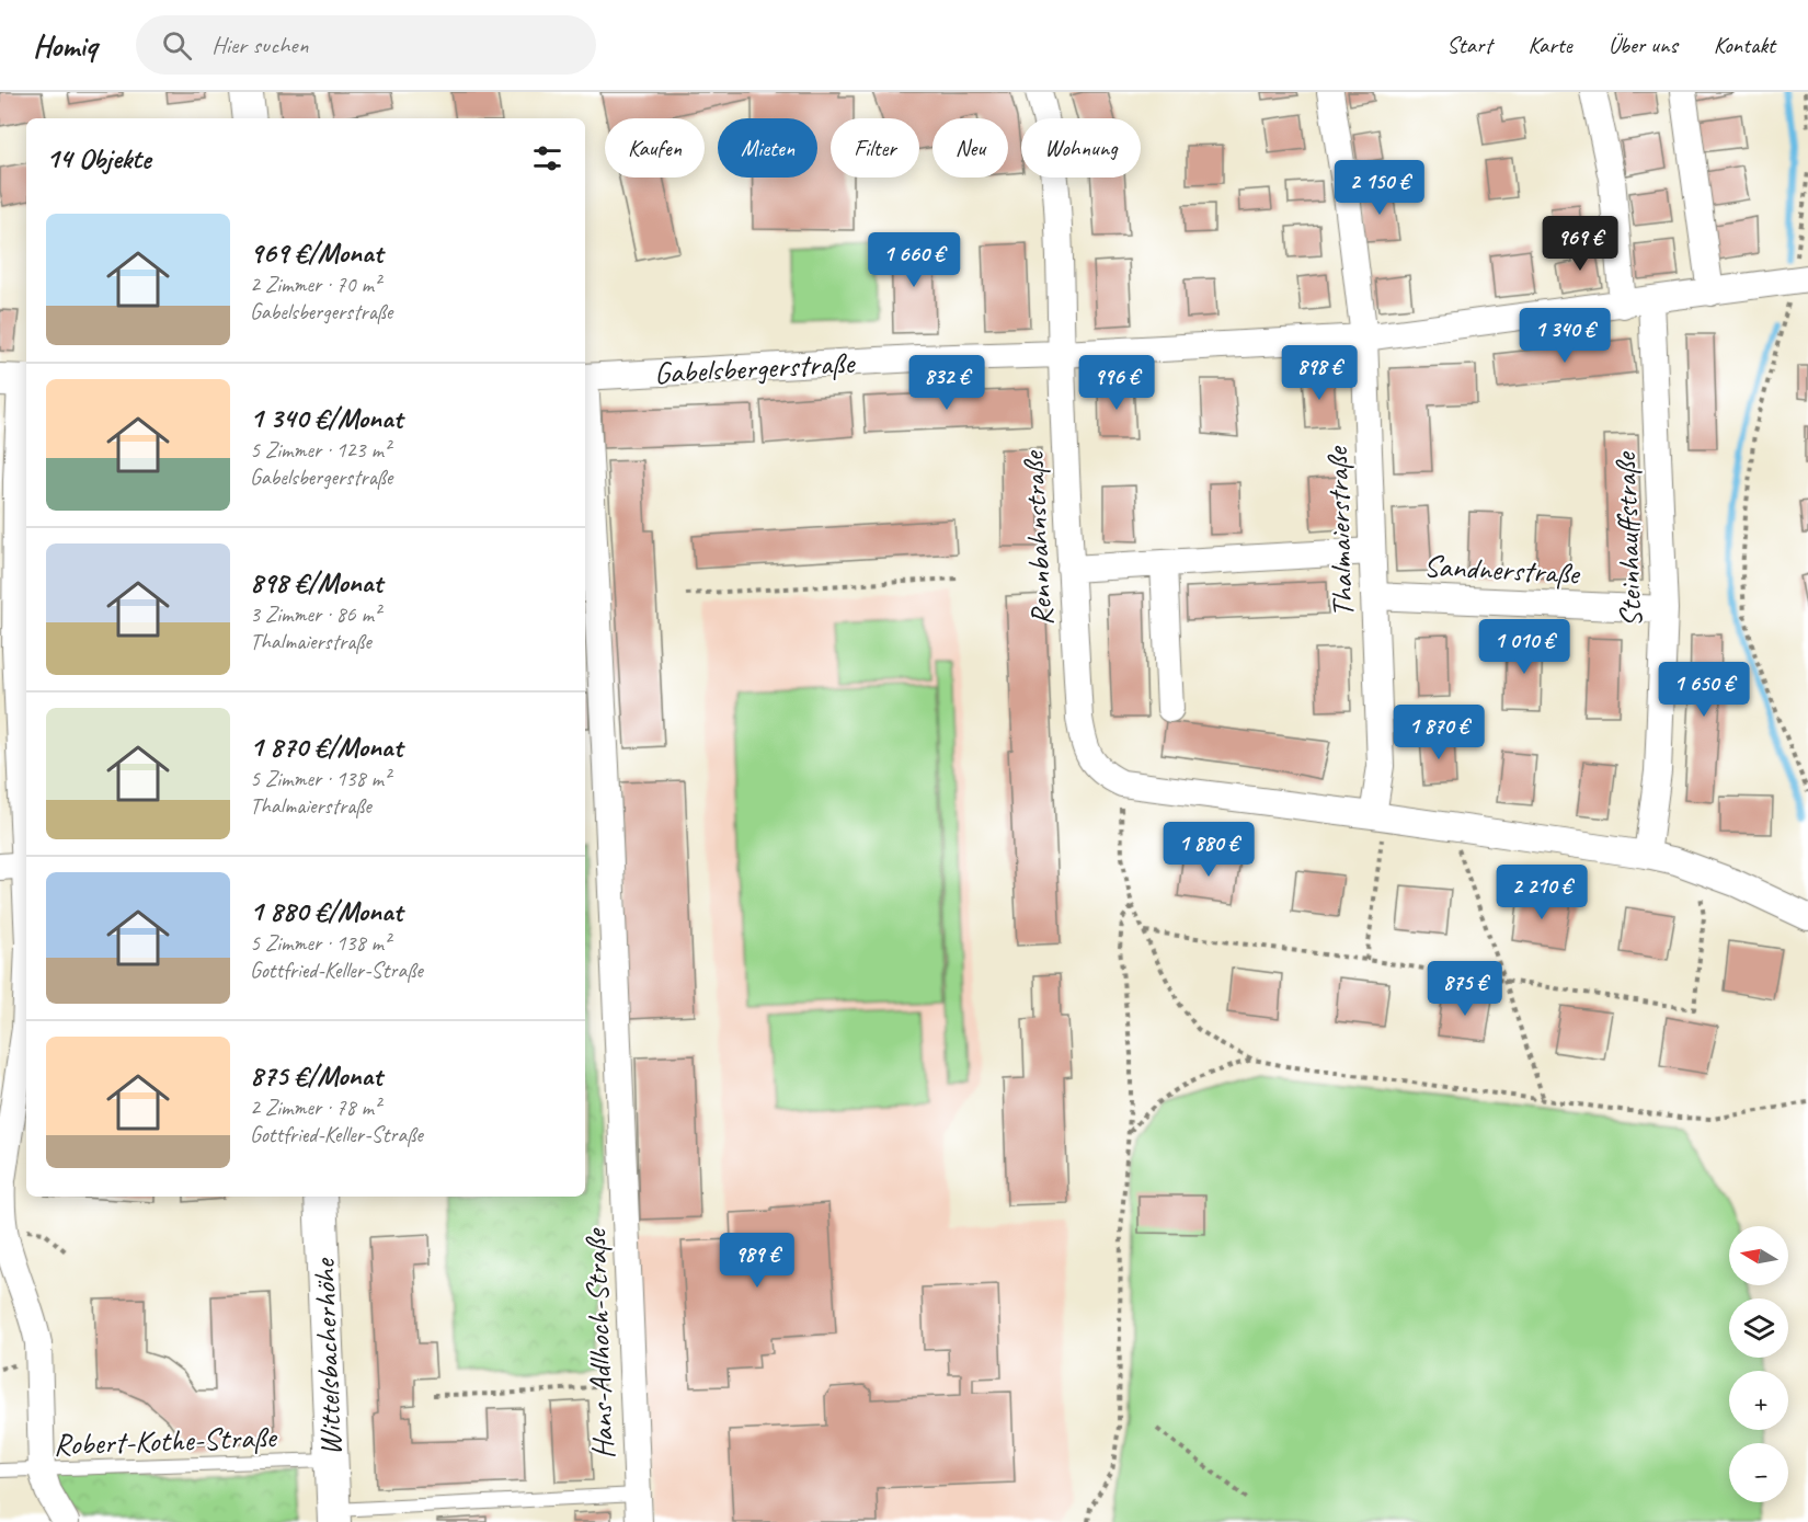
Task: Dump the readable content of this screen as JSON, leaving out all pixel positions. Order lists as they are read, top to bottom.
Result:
{
  "streets": {
    "street": [
      "Gabelsbergerstraße",
      "Thalmaierstraße",
      "Rennbahnstraße",
      "Steinhauffstraße",
      "Sandnerstraße",
      "Hans-Adlhoch-Straße",
      "Wittelsbacherhöhe"
    ],
    "lane": ["Robert-Kothe-Straße"]
  },
  "crossings": [
    ["Gabelsbergerstraße", "Thalmaierstraße"],
    ["Gabelsbergerstraße", "Rennbahnstraße"],
    ["Gabelsbergerstraße", "Steinhauffstraße"],
    ["Thalmaierstraße", "Sandnerstraße"],
    ["Steinhauffstraße", "Sandnerstraße"],
    ["Wittelsbacherhöhe", "Robert-Kothe-Straße"]
  ],
  "north": "left",
  "page": {
    "header": "Homiq",
    "search": "Hier suchen",
    "nav": [
      "Start",
      "Karte",
      "Über uns",
      "Kontakt"
    ],
    "chip": [
      "Kaufen",
      "Mieten",
      "Filter",
      "Neu",
      "Wohnung"
    ],
    "heading": "14 Objekte",
    "price": [
      "2 150 €",
      "969 €",
      "1 660 €",
      "1 340 €",
      "898 €",
      "832 €",
      "996 €",
      "1 010 €",
      "1 650 €",
      "1 870 €",
      "1 880 €",
      "2 210 €",
      "875 €",
      "989 €"
    ],
    "list": [
      {
        "name": "969 €/Monat",
        "note": "2 Zimmer · 70 m² · Gabelsbergerstraße"
      },
      {
        "name": "1 340 €/Monat",
        "note": "5 Zimmer · 123 m² · Gabelsbergerstraße"
      },
      {
        "name": "898 €/Monat",
        "note": "3 Zimmer · 86 m² · Thalmaierstraße"
      },
      {
        "name": "1 870 €/Monat",
        "note": "5 Zimmer · 138 m² · Thalmaierstraße"
      },
      {
        "name": "1 880 €/Monat",
        "note": "5 Zimmer · 138 m² · Gottfried-Keller-Straße"
      },
      {
        "name": "875 €/Monat",
        "note": "2 Zimmer · 78 m² · Gottfried-Keller-Straße"
      }
    ],
    "map_buttons": ["+", "−"]
  }
}
